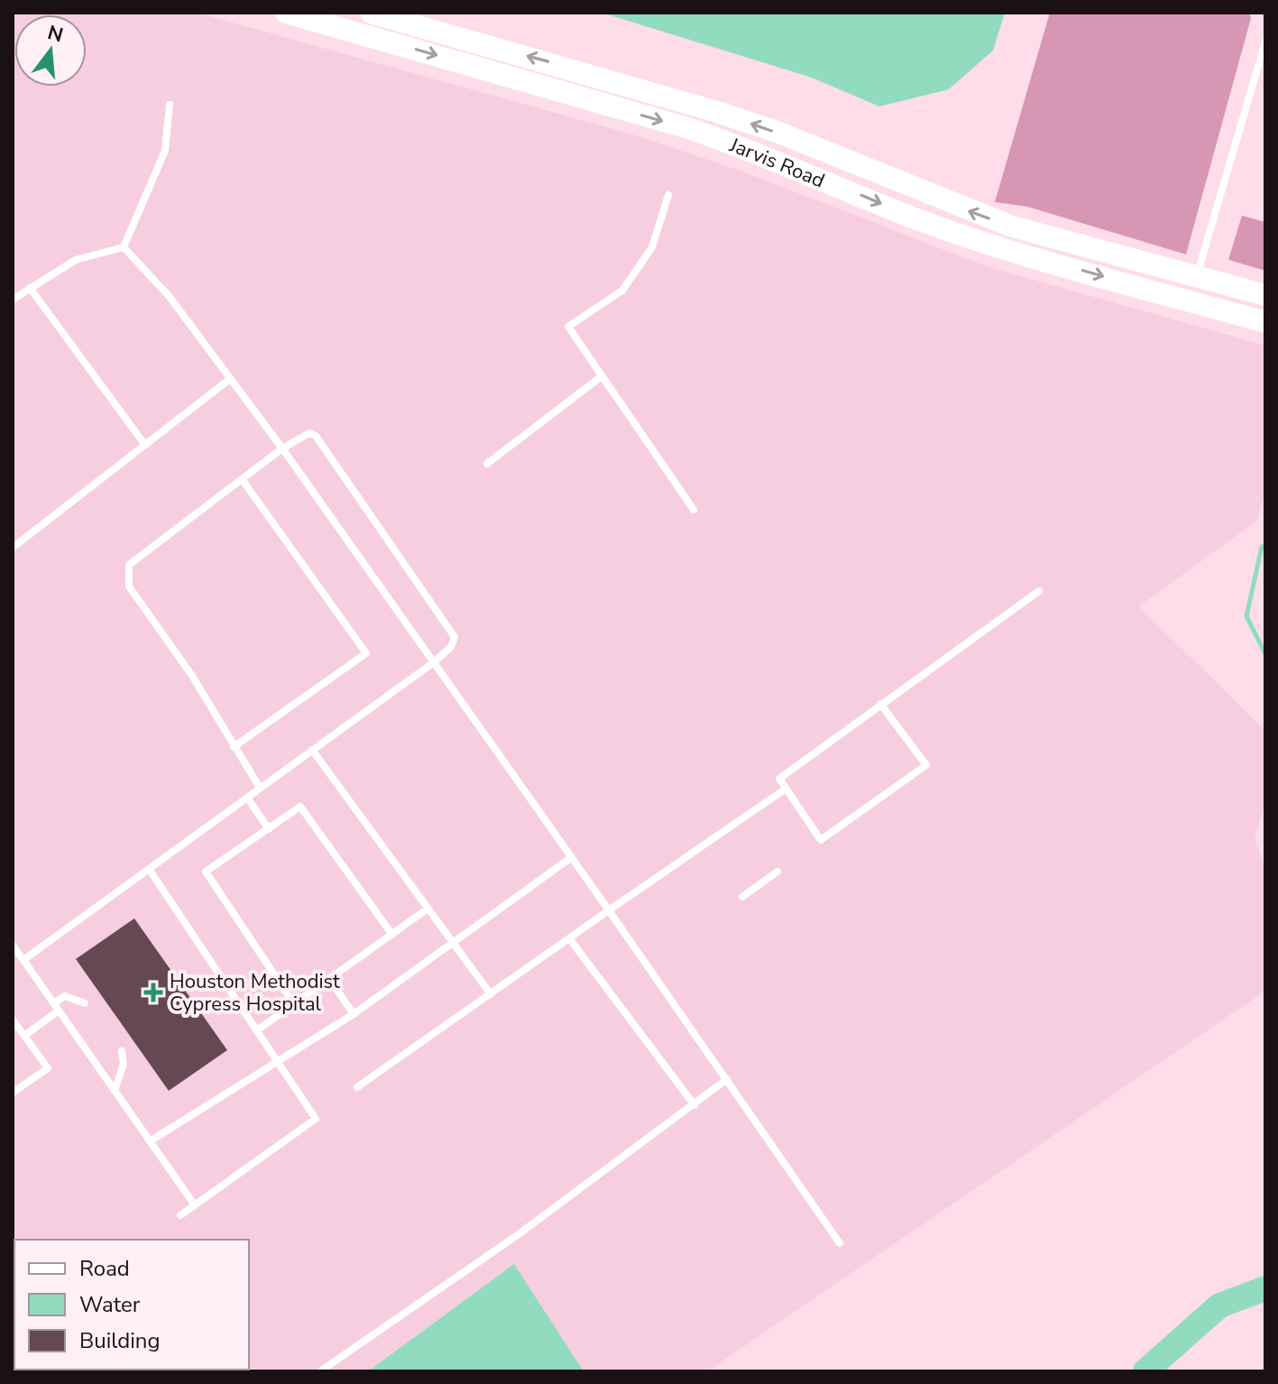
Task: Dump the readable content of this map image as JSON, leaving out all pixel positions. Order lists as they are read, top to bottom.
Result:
{
  "streets": {
    "street": ["Jarvis Road"]
  },
  "places": {
    "health": ["Houston Methodist Cypress Hospital"]
  },
  "legend": ["Road", "Water", "Building"],
  "north": "top"
}
